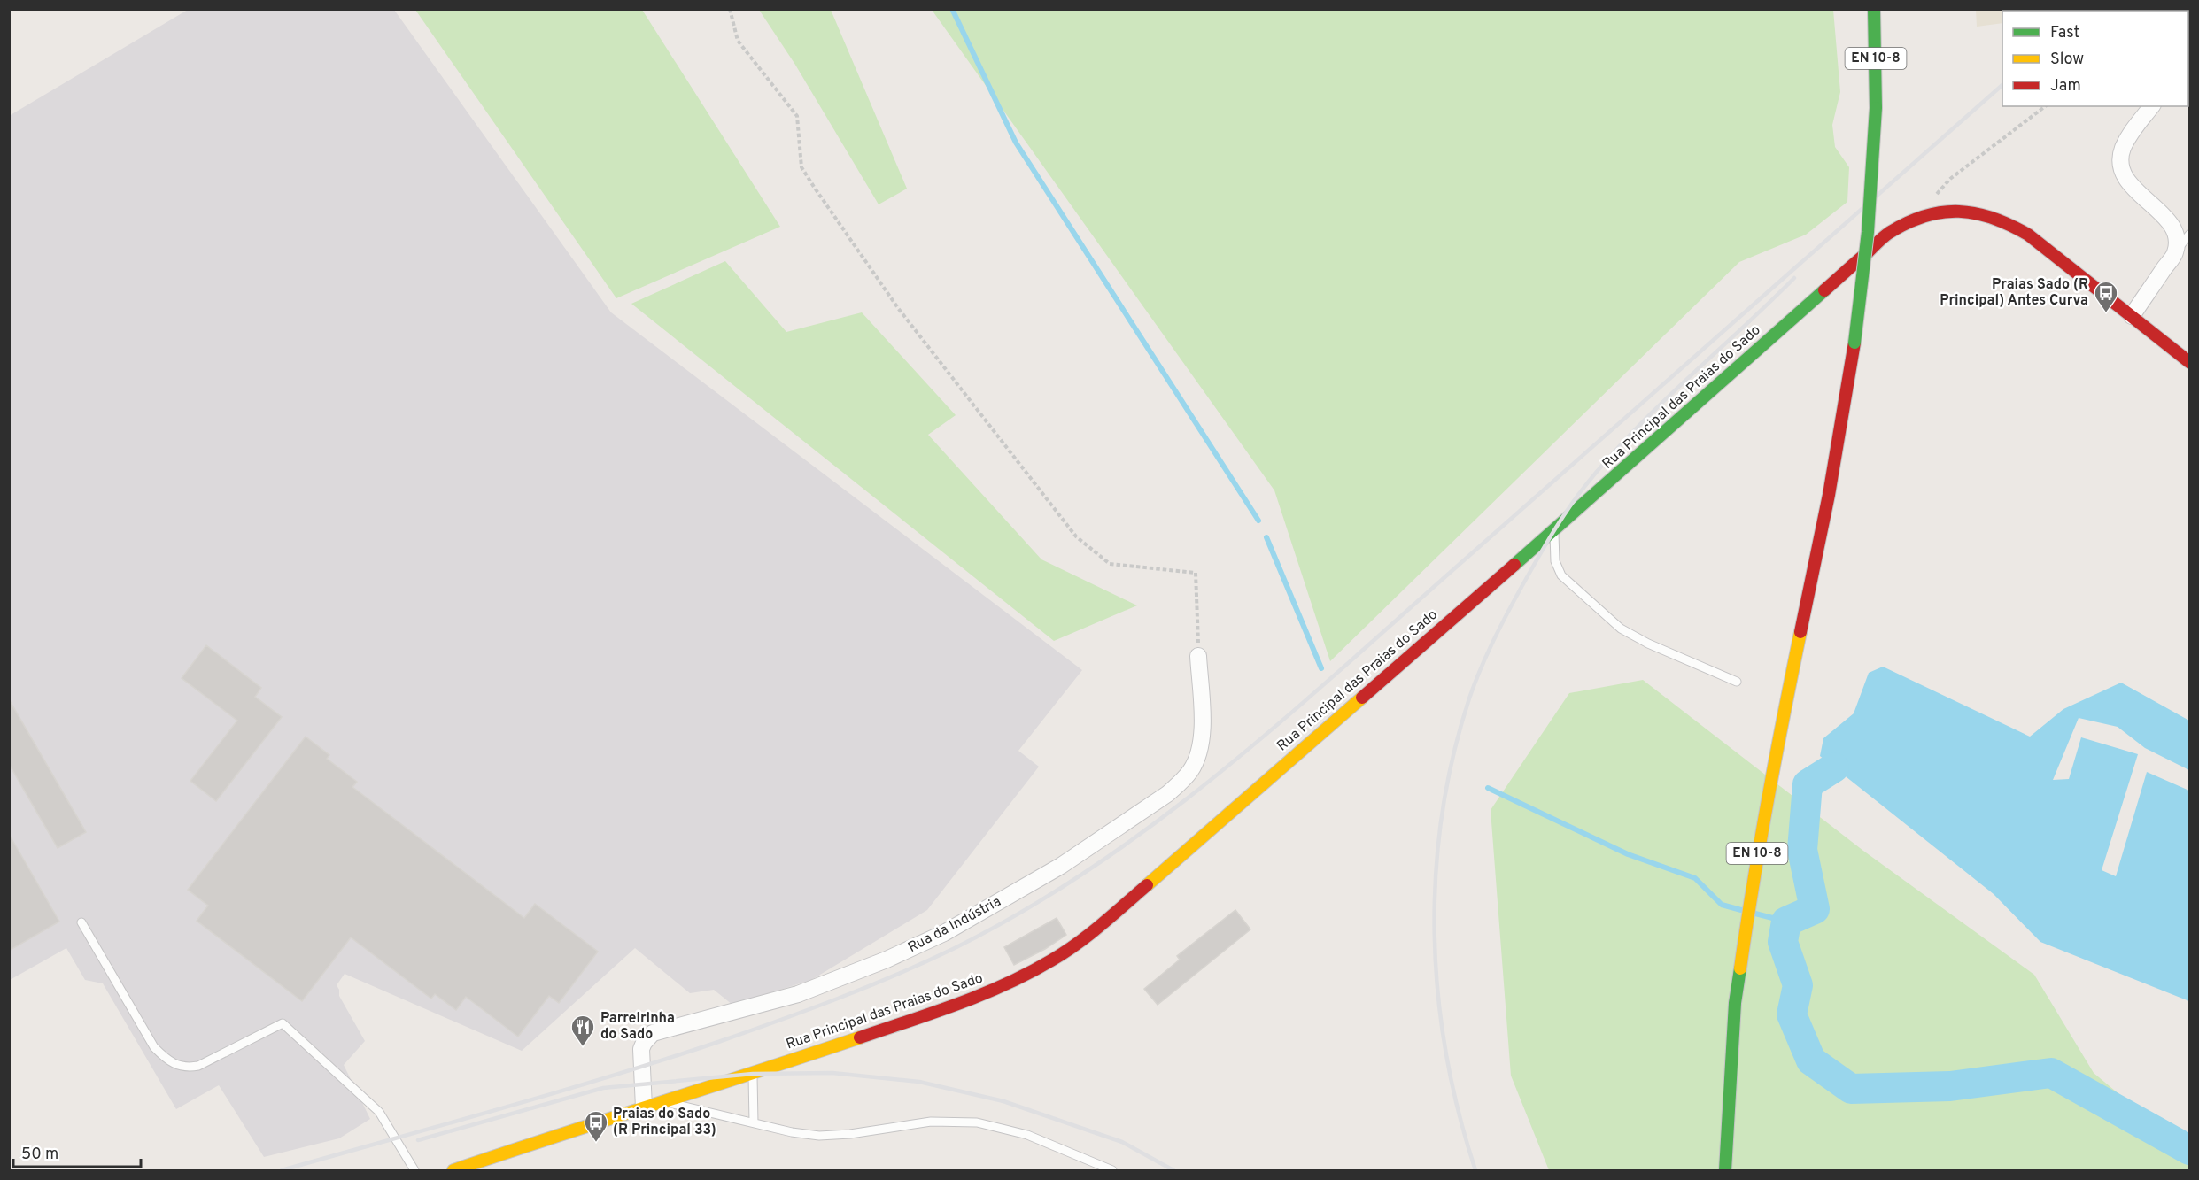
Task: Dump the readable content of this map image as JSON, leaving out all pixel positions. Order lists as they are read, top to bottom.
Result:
{
  "streets": {
    "street": ["EN 10-8", "Rua Principal das Praias do Sado", "Rua da Indústria"]
  },
  "crossings": [
    ["Rua Principal das Praias do Sado", "Rua da Indústria"]
  ],
  "places": {
    "bus stop": ["Praias Sado (R Principal) Antes Curva", "Praias do Sado (R Principal 33)"],
    "restaurant": ["Parreirinha do Sado"]
  },
  "legend": ["Fast", "Slow", "Jam"],
  "scale_bar": "50 m"
}
